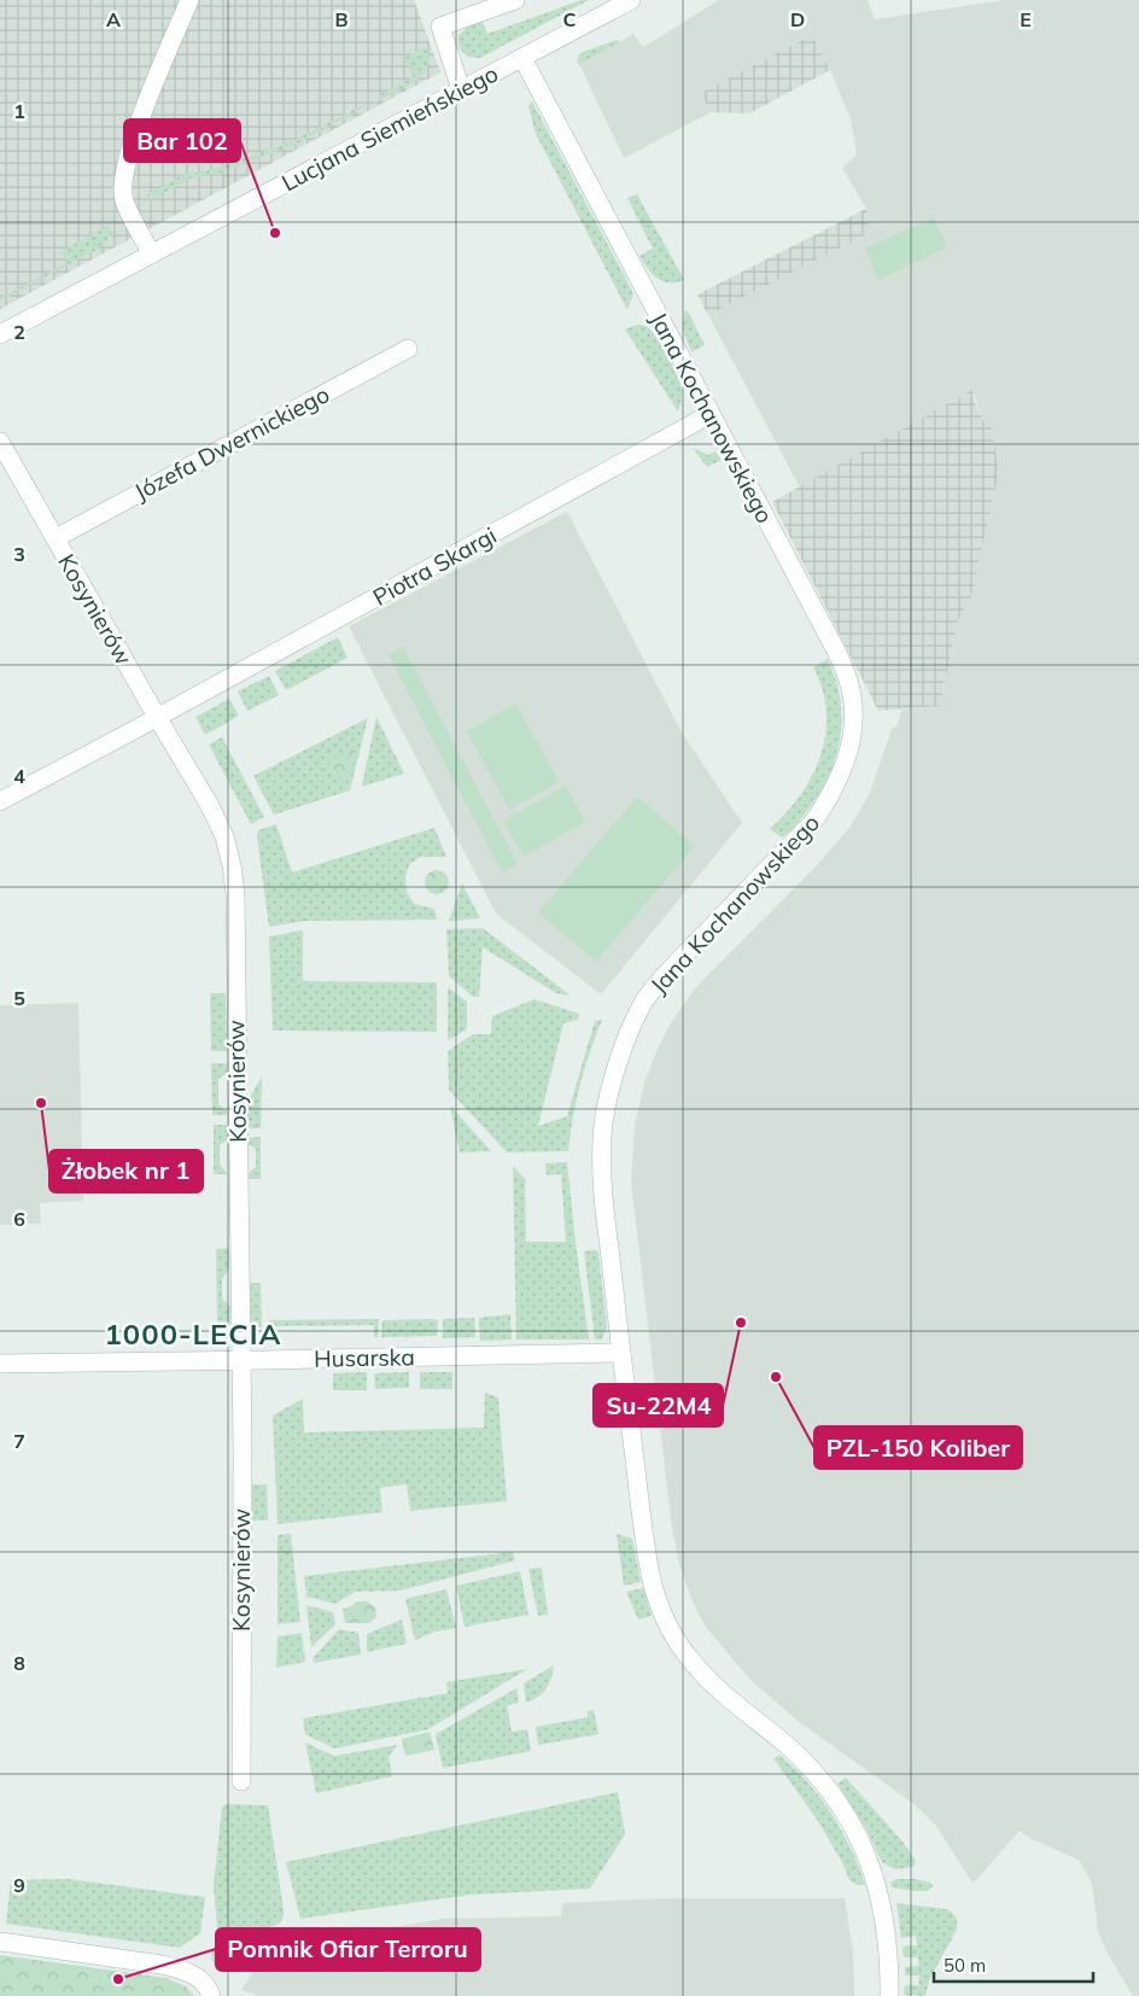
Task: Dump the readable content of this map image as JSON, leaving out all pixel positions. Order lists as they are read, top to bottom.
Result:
{
  "streets": {
    "street": [
      "Lucjana Siemieńskiego",
      "Jana Kochanowskiego",
      "Józefa Dwernickiego",
      "Piotra Skargi",
      "Kosynierów",
      "Husarska"
    ]
  },
  "crossings": [
    ["Lucjana Siemieńskiego", "Jana Kochanowskiego"],
    ["Jana Kochanowskiego", "Piotra Skargi"],
    ["Jana Kochanowskiego", "Husarska"],
    ["Józefa Dwernickiego", "Kosynierów"],
    ["Piotra Skargi", "Kosynierów"],
    ["Kosynierów", "Husarska"]
  ],
  "districts": ["1000-LECIA"],
  "places": [
    "Bar 102",
    "Żłobek nr 1",
    "Su-22M4",
    "PZL-150 Koliber",
    "Pomnik Ofiar Terroru"
  ],
  "scale_bar": "50 m",
  "grid": {
    "columns": [
      "A",
      "B",
      "C",
      "D",
      "E"
    ],
    "rows": [
      "1",
      "2",
      "3",
      "4",
      "5",
      "6",
      "7",
      "8",
      "9"
    ]
  }
}
